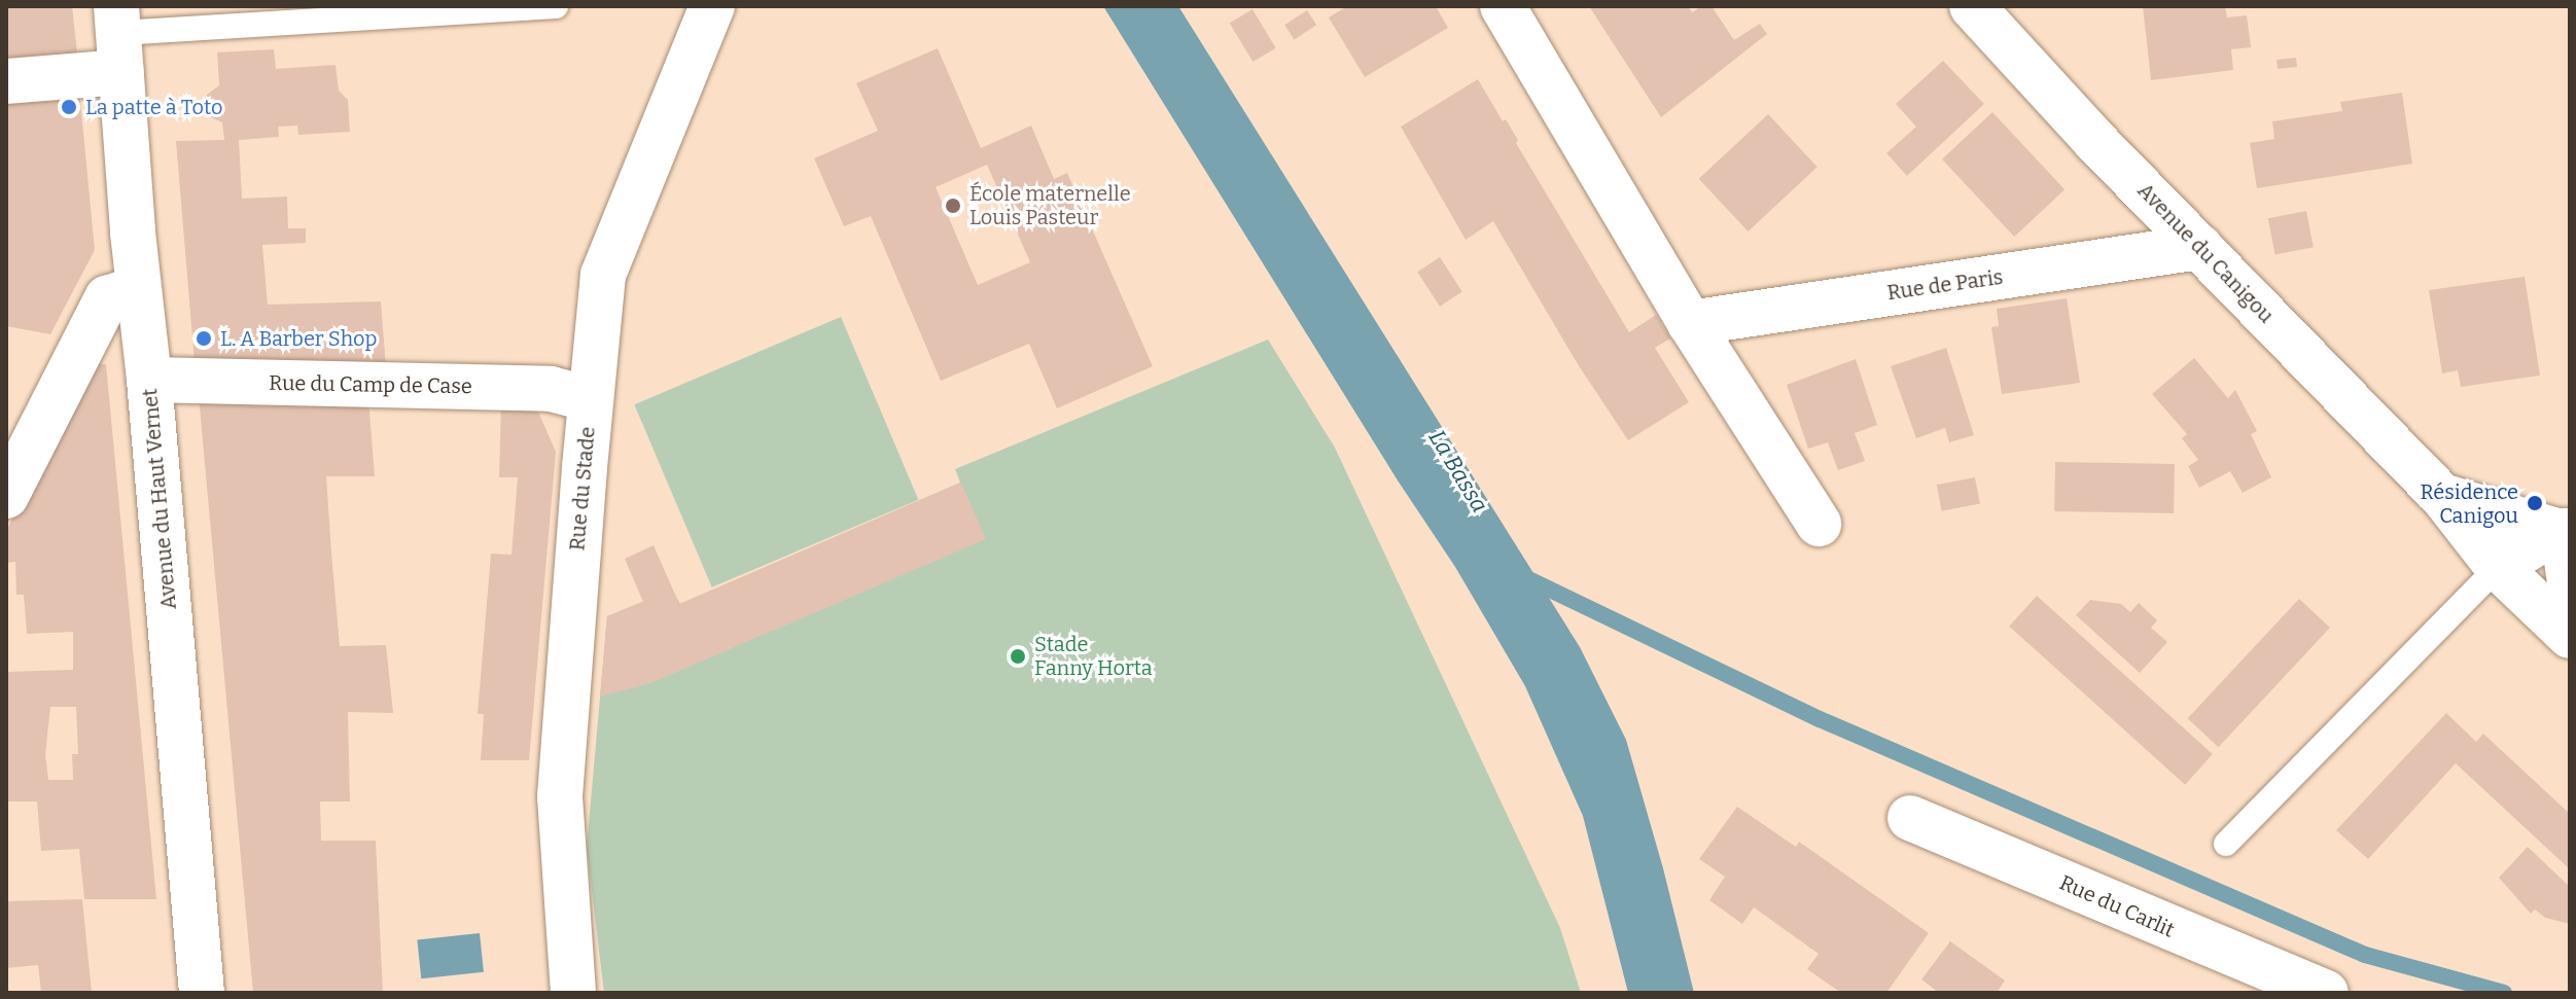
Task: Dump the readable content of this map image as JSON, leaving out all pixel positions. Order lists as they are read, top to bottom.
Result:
{
  "streets": {
    "street": [
      "Avenue du Canigou",
      "Rue de Paris",
      "Rue du Camp de Case",
      "Rue du Stade",
      "Avenue du Haut Vernet",
      "Rue du Carlit"
    ]
  },
  "crossings": [
    ["Avenue du Canigou", "Rue de Paris"],
    ["Rue du Camp de Case", "Rue du Stade"],
    ["Rue du Camp de Case", "Avenue du Haut Vernet"]
  ],
  "water": ["La Bassa"],
  "places": [
    "La patte à Toto",
    "École maternelle Louis Pasteur",
    "L. A Barber Shop",
    "Résidence Canigou",
    "Stade Fanny Horta"
  ]
}
